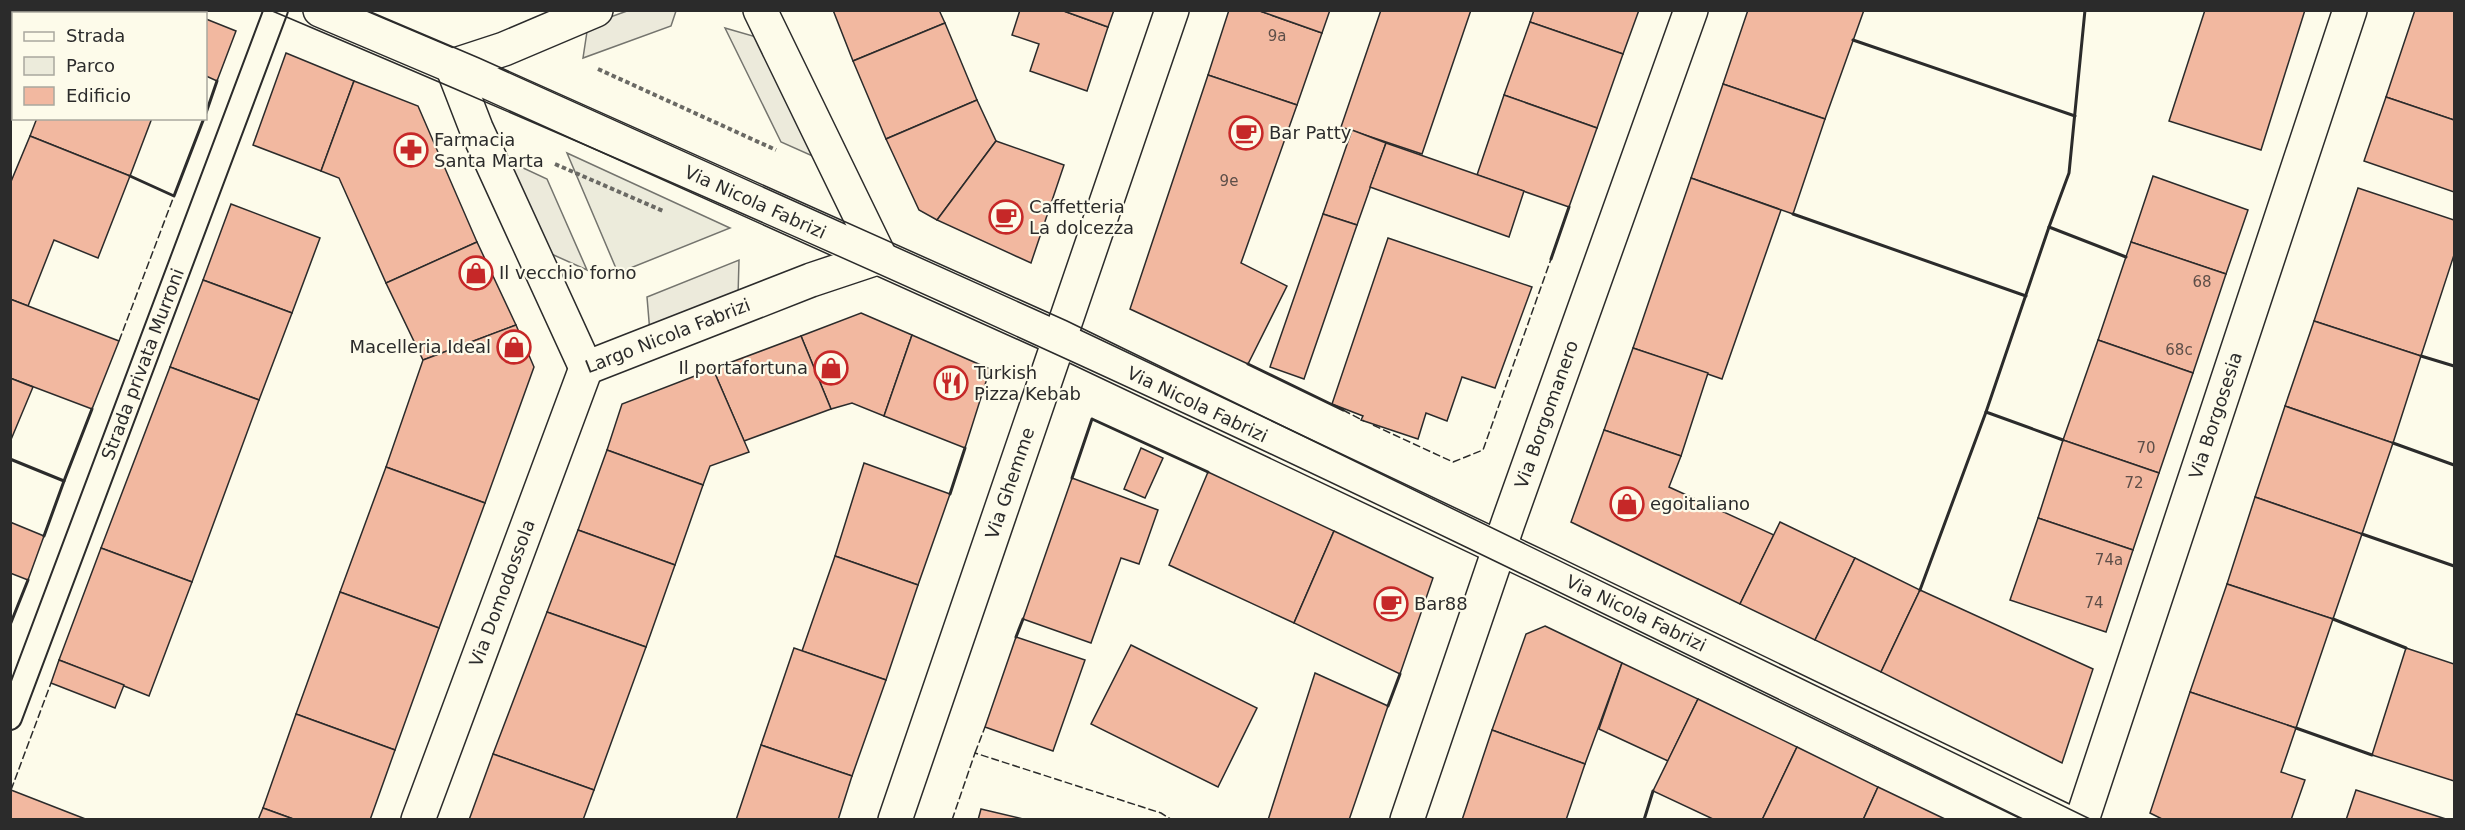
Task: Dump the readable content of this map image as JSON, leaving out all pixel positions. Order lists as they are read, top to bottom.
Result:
{
  "streets": {
    "street": [
      "Via Nicola Fabrizi",
      "Largo Nicola Fabrizi",
      "Via Borgomanero",
      "Via Borgosesia",
      "Via Ghemme",
      "Via Domodossola"
    ],
    "lane": ["Strada privata Murroni"]
  },
  "crossings": [
    ["Via Nicola Fabrizi", "Largo Nicola Fabrizi"],
    ["Via Nicola Fabrizi", "Via Borgomanero"],
    ["Via Nicola Fabrizi", "Via Ghemme"],
    ["Largo Nicola Fabrizi", "Via Domodossola"]
  ],
  "places": {
    "cafe": ["Bar Patty", "Caffetteria La dolcezza", "Bar88"],
    "pharmacy": ["Farmacia Santa Marta"],
    "shop": [
      "Il vecchio forno",
      "Macelleria Ideal",
      "Il portafortuna",
      "egoitaliano"
    ],
    "restaurant": ["Turkish Pizza Kebab"]
  },
  "house_numbers": [
    "9a",
    "9e",
    "68",
    "68c",
    "70",
    "72",
    "74a",
    "74"
  ],
  "legend": ["Strada", "Parco", "Edificio"]
}
